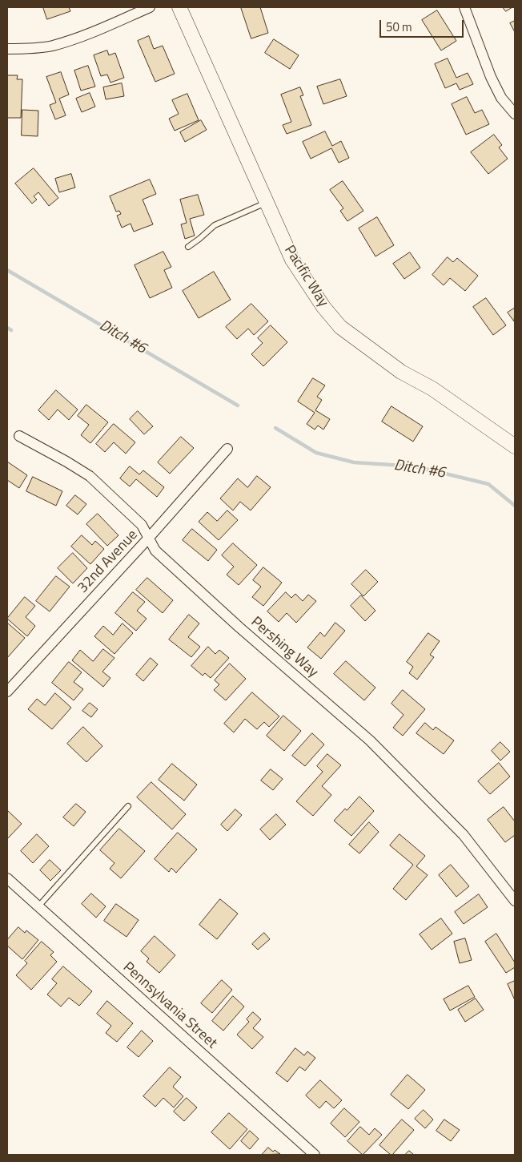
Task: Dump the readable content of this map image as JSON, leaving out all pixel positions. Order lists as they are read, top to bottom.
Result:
{
  "streets": {
    "main road": ["Pacific Way"],
    "street": ["32nd Avenue", "Pershing Way", "Pennsylvania Street"]
  },
  "crossings": [
    ["32nd Avenue", "Pershing Way"]
  ],
  "water": ["Ditch #6"],
  "scale_bar": "50 m"
}
